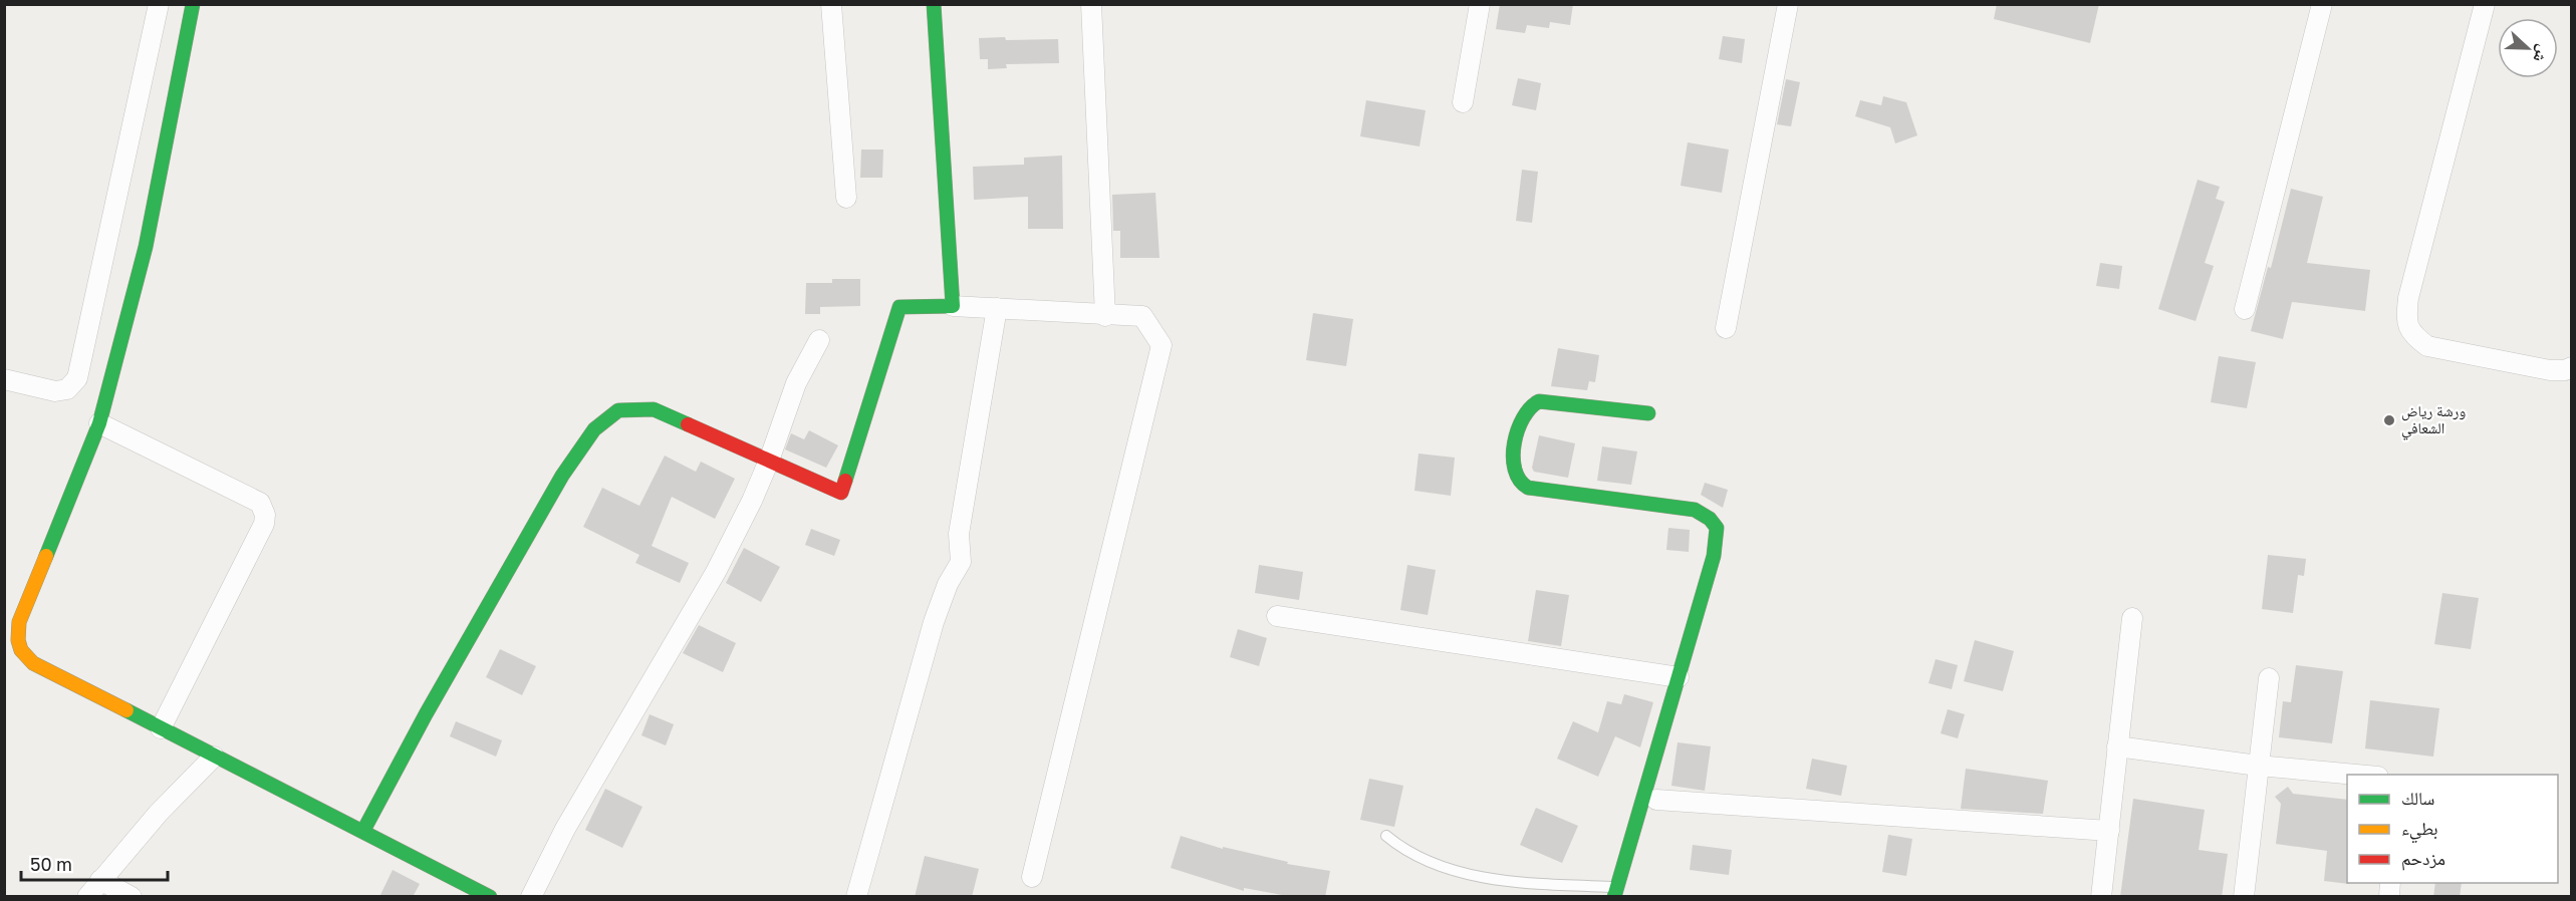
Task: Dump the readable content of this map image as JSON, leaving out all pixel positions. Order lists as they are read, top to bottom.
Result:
{
  "places": ["ورشة رياض الشعافي"],
  "legend": ["سالك", "بطيء", "مزدحم"],
  "scale_bar": "50 m",
  "north": "right"
}
